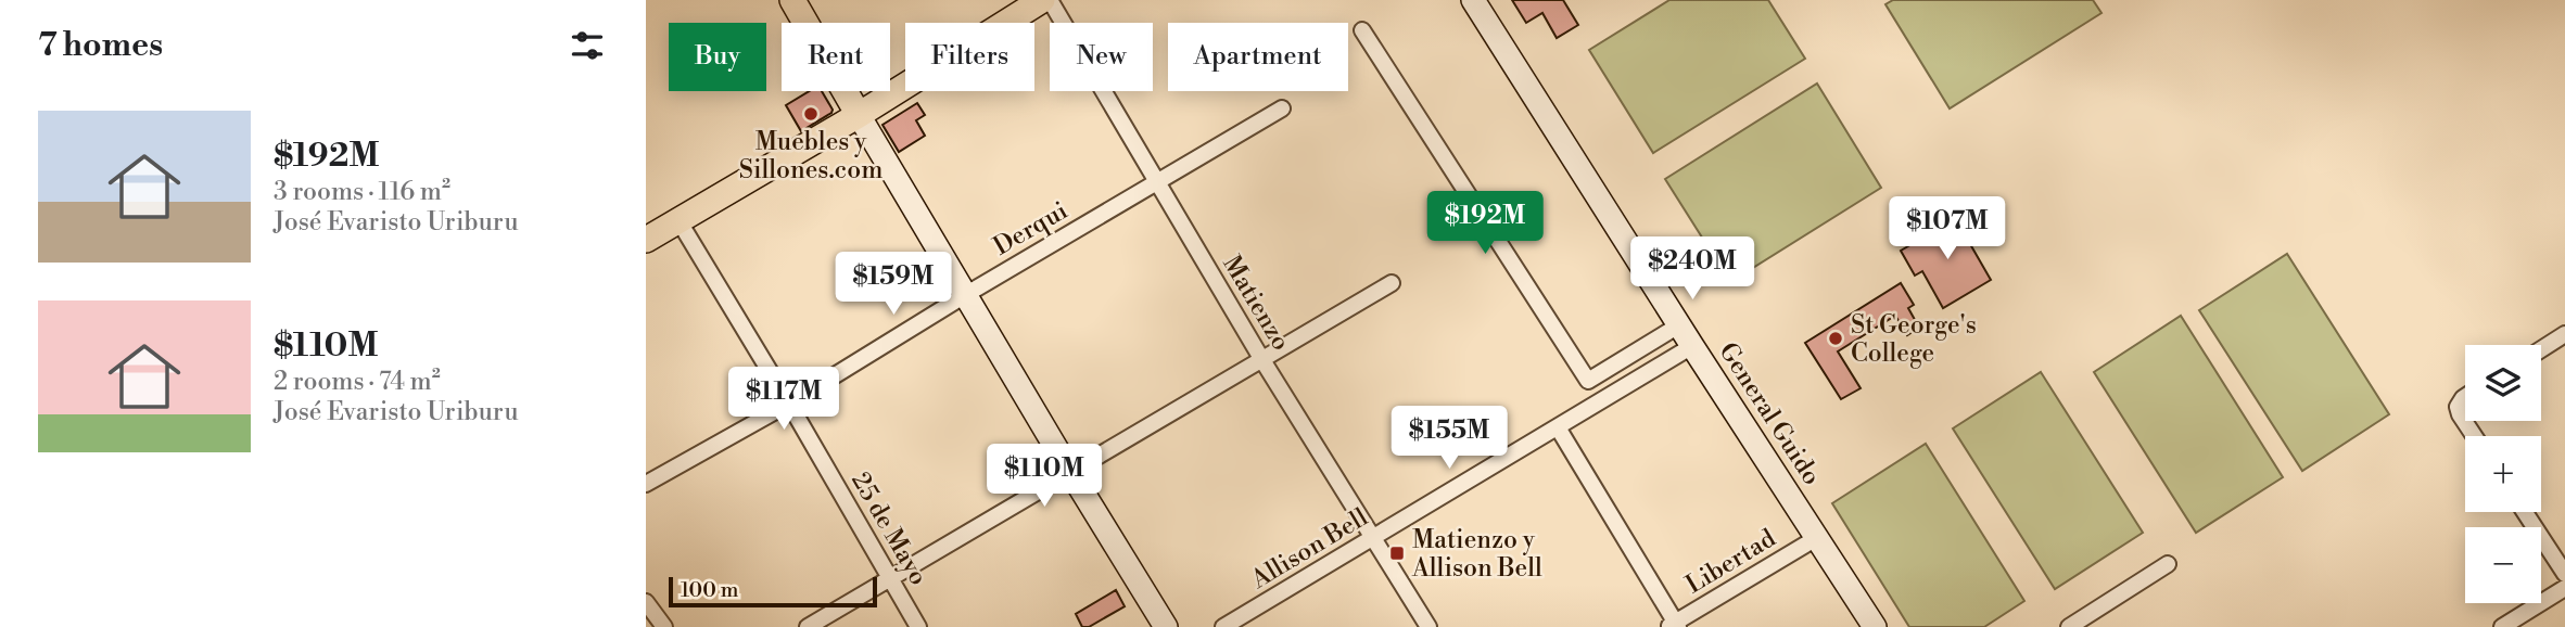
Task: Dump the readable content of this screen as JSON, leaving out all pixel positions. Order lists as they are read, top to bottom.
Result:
{
  "streets": {
    "main road": ["General Guido"],
    "street": [
      "Derqui",
      "Matienzo",
      "25 de Mayo",
      "Allison Bell",
      "Libertad"
    ]
  },
  "crossings": [
    ["Derqui", "Matienzo"],
    ["Derqui", "25 de Mayo"],
    ["Matienzo", "Allison Bell"],
    ["General Guido", "Allison Bell"],
    ["General Guido", "Libertad"]
  ],
  "places": {
    "other": ["Muebles y Sillones.com", "St George's College"],
    "transit": ["Matienzo y Allison Bell"]
  },
  "scale_bar": "100 m",
  "page": {
    "heading": "7 homes",
    "chip": [
      "Buy",
      "Rent",
      "Filters",
      "New",
      "Apartment"
    ],
    "list": [
      {
        "name": "$192M",
        "note": "3 rooms · 116 m² · José Evaristo Uriburu"
      },
      {
        "name": "$110M",
        "note": "2 rooms · 74 m² · José Evaristo Uriburu"
      }
    ],
    "price": [
      "$192M",
      "$107M",
      "$240M",
      "$159M",
      "$117M",
      "$155M",
      "$110M"
    ],
    "map_buttons": ["+", "−"],
    "scale": "100 m"
  }
}
